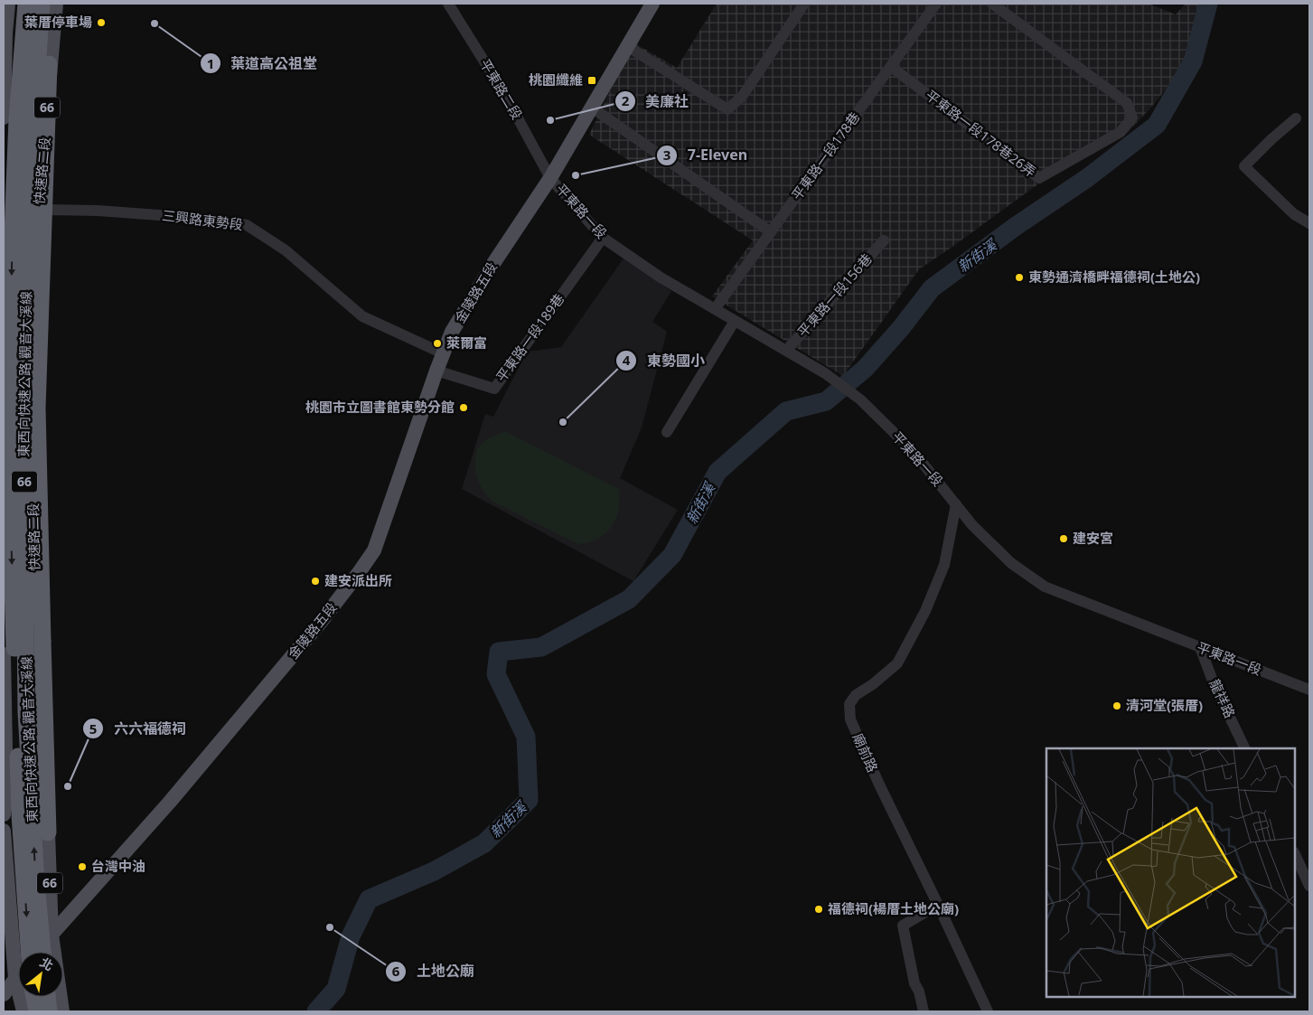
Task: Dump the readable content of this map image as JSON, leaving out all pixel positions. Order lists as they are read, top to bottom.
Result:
{
  "streets": {
    "highway": ["66", "東西向快速公路 觀音大溪線"],
    "main road": ["快速路二段", "金陵路五段"],
    "street": [
      "平東路二段",
      "平東路一段178巷26弄",
      "平東路一段178巷",
      "平東路一段",
      "三興路東勢段",
      "平東路一段156巷",
      "平東路一段189巷",
      "龍祥路",
      "廟前路"
    ]
  },
  "crossings": [
    ["平東路二段", "平東路一段"],
    ["平東路二段", "金陵路五段"],
    ["66", "快速路二段"],
    ["66", "金陵路五段"],
    ["平東路一段178巷26弄", "平東路一段178巷"],
    ["平東路一段178巷", "平東路一段"],
    ["快速路二段", "三興路東勢段"],
    ["快速路二段", "金陵路五段"],
    ["平東路一段", "金陵路五段"],
    ["平東路一段", "平東路一段156巷"],
    ["平東路一段", "平東路一段189巷"],
    ["平東路一段", "龍祥路"],
    ["平東路一段", "廟前路"],
    ["三興路東勢段", "金陵路五段"],
    ["金陵路五段", "平東路一段189巷"]
  ],
  "water": ["新街溪"],
  "places": {
    "other": [
      "葉厝停車場",
      "葉道高公祖堂",
      "美廉社",
      "7-Eleven",
      "東勢通濟橋畔福德祠(土地公)",
      "萊爾富",
      "桃園市立圖書館東勢分館",
      "東勢國小",
      "建安宮",
      "建安派出所",
      "清河堂(張厝)",
      "六六福德祠",
      "台灣中油",
      "福德祠(楊厝土地公廟)",
      "土地公廟"
    ],
    "transit": ["桃園纖維"]
  },
  "north": "top right"
}
